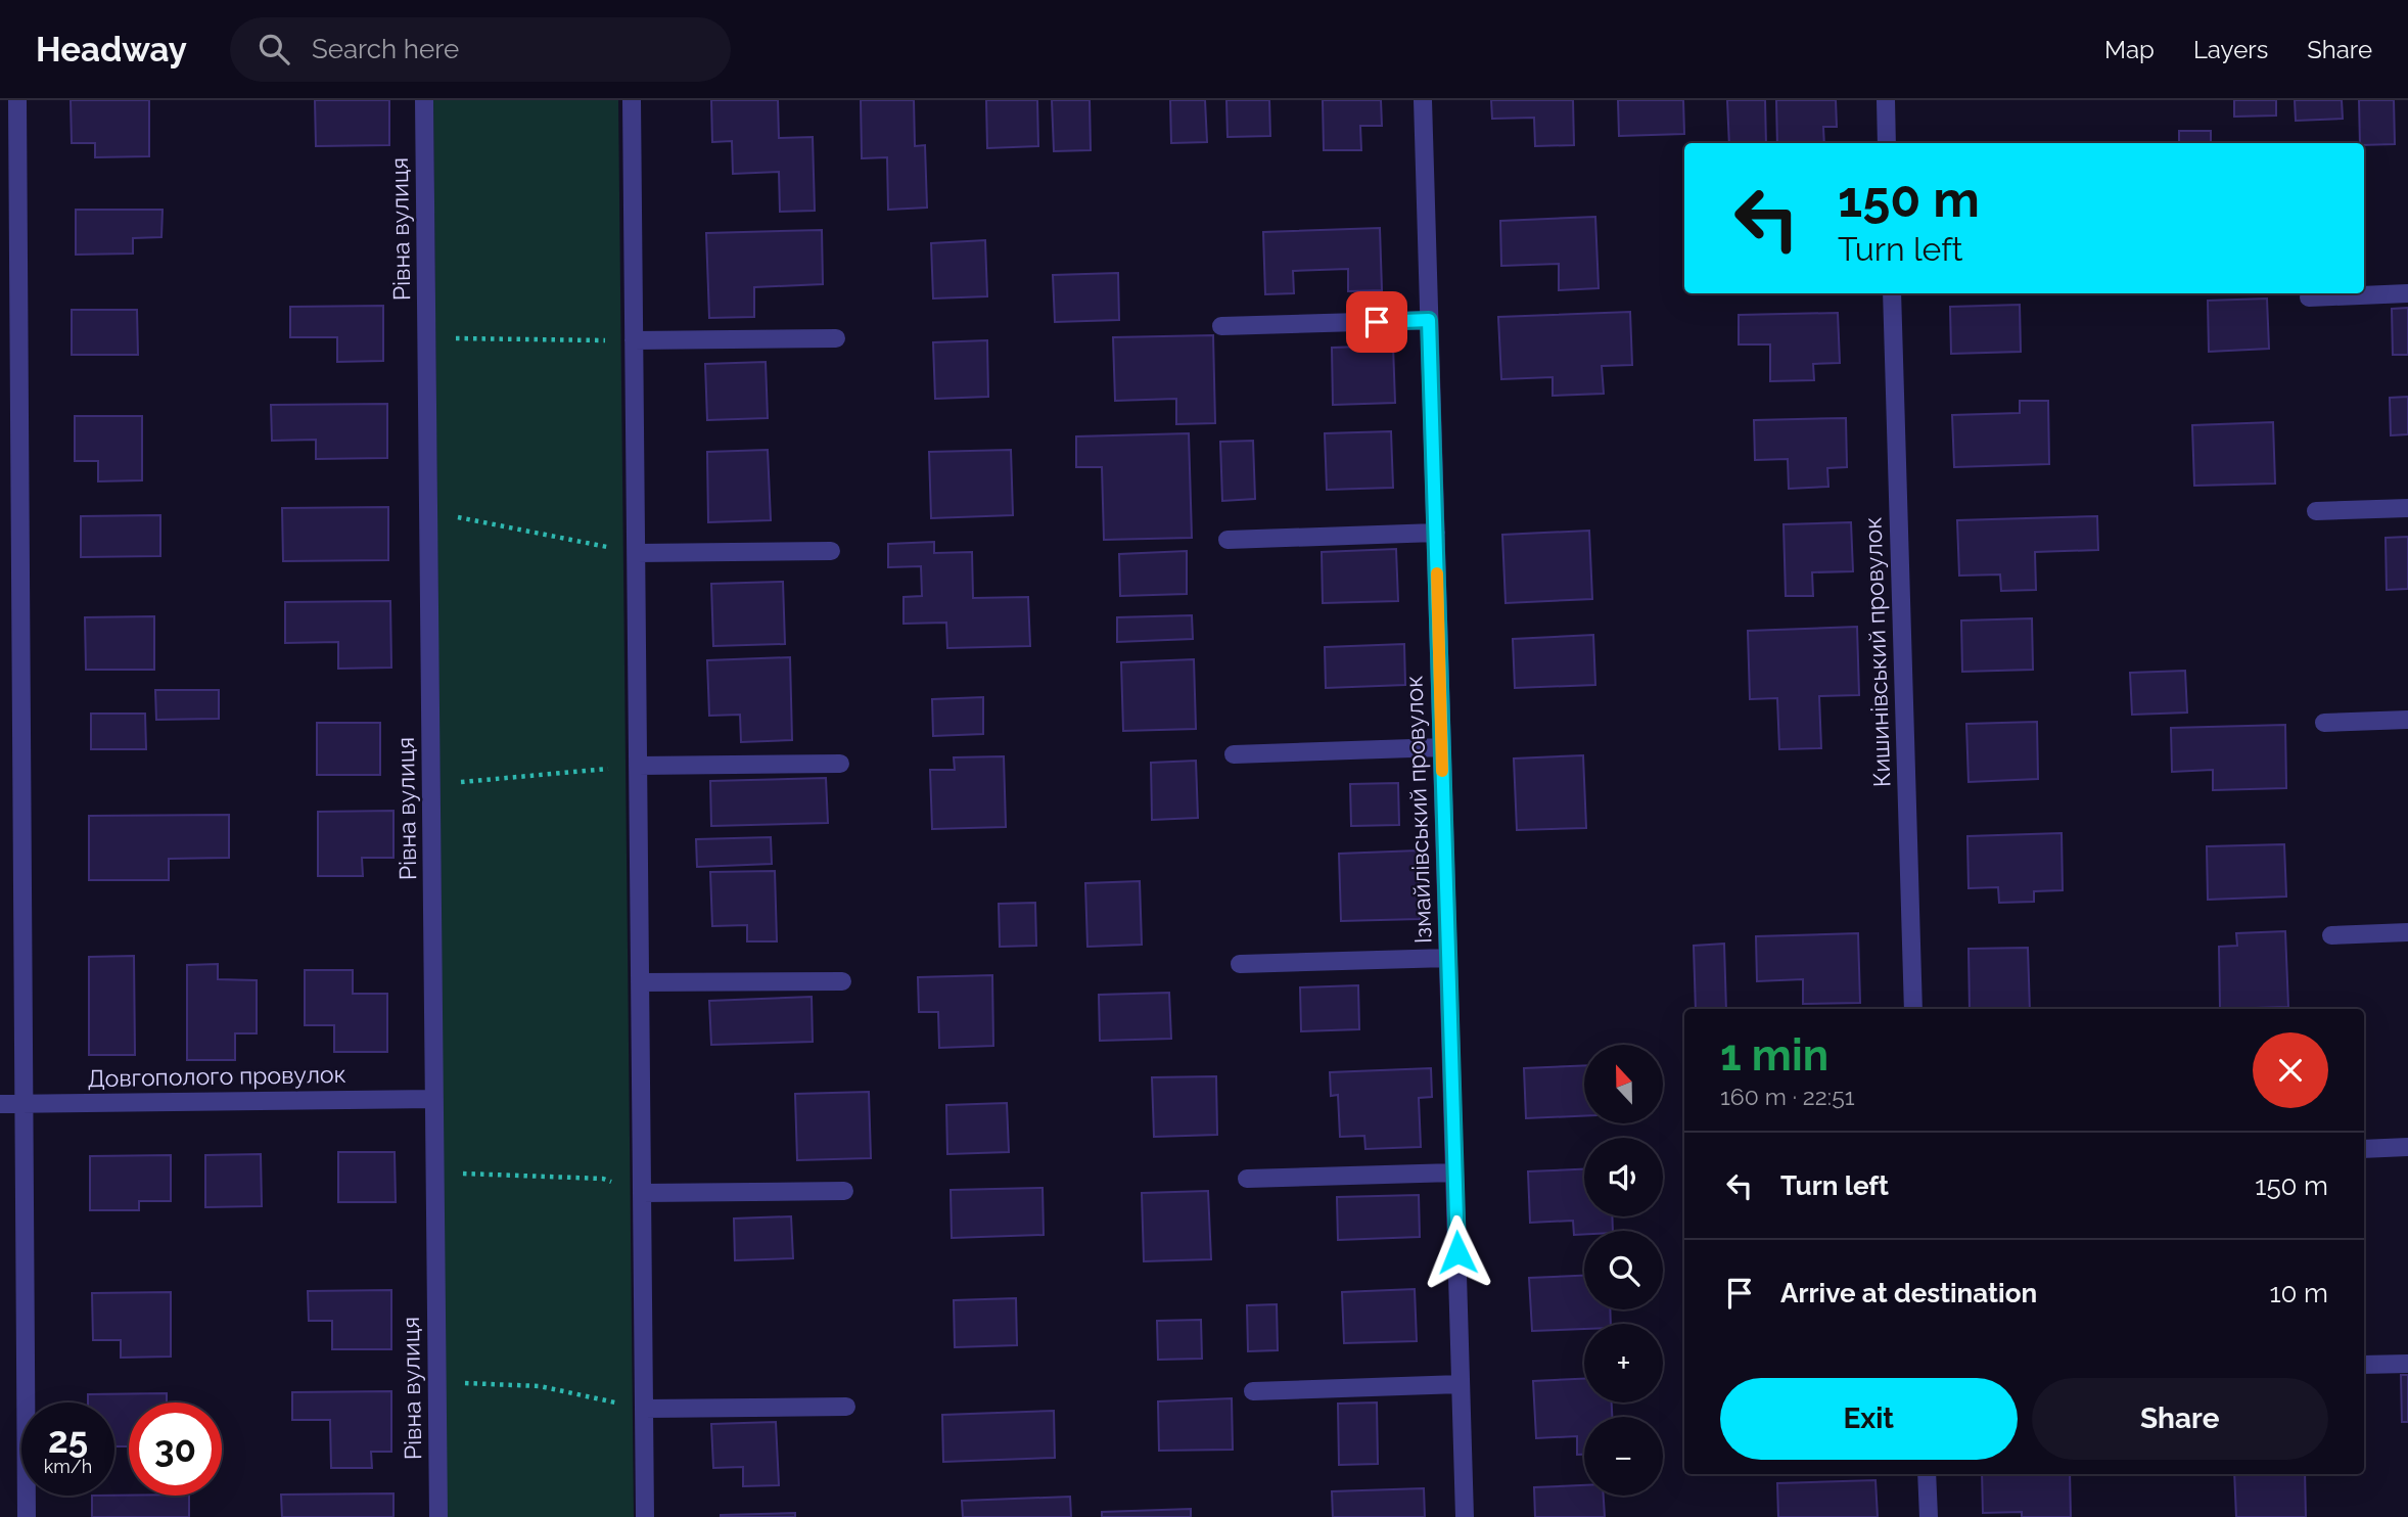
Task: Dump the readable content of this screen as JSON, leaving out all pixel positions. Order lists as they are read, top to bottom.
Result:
{
  "streets": {
    "street": [
      "Рівна вулиця",
      "Кишинівський провулок",
      "Ізмайлівський провулок",
      "Довгополого провулок"
    ]
  },
  "crossings": [
    ["Рівна вулиця", "Довгополого провулок"]
  ],
  "north": "top",
  "page": {
    "header": "Headway",
    "search": "Search here",
    "nav": ["Map", "Layers", "Share"],
    "turn": ["150 m", "Turn left"],
    "heading": ["1 min", "160 m · 22:51"],
    "map_buttons": ["+", "−"],
    "list": [
      {
        "name": "Turn left",
        "value": "150 m"
      },
      {
        "name": "Arrive at destination",
        "value": "10 m"
      }
    ],
    "buttons": ["Exit", "Share"],
    "speed": "25 km/h",
    "limit": "30"
  }
}
